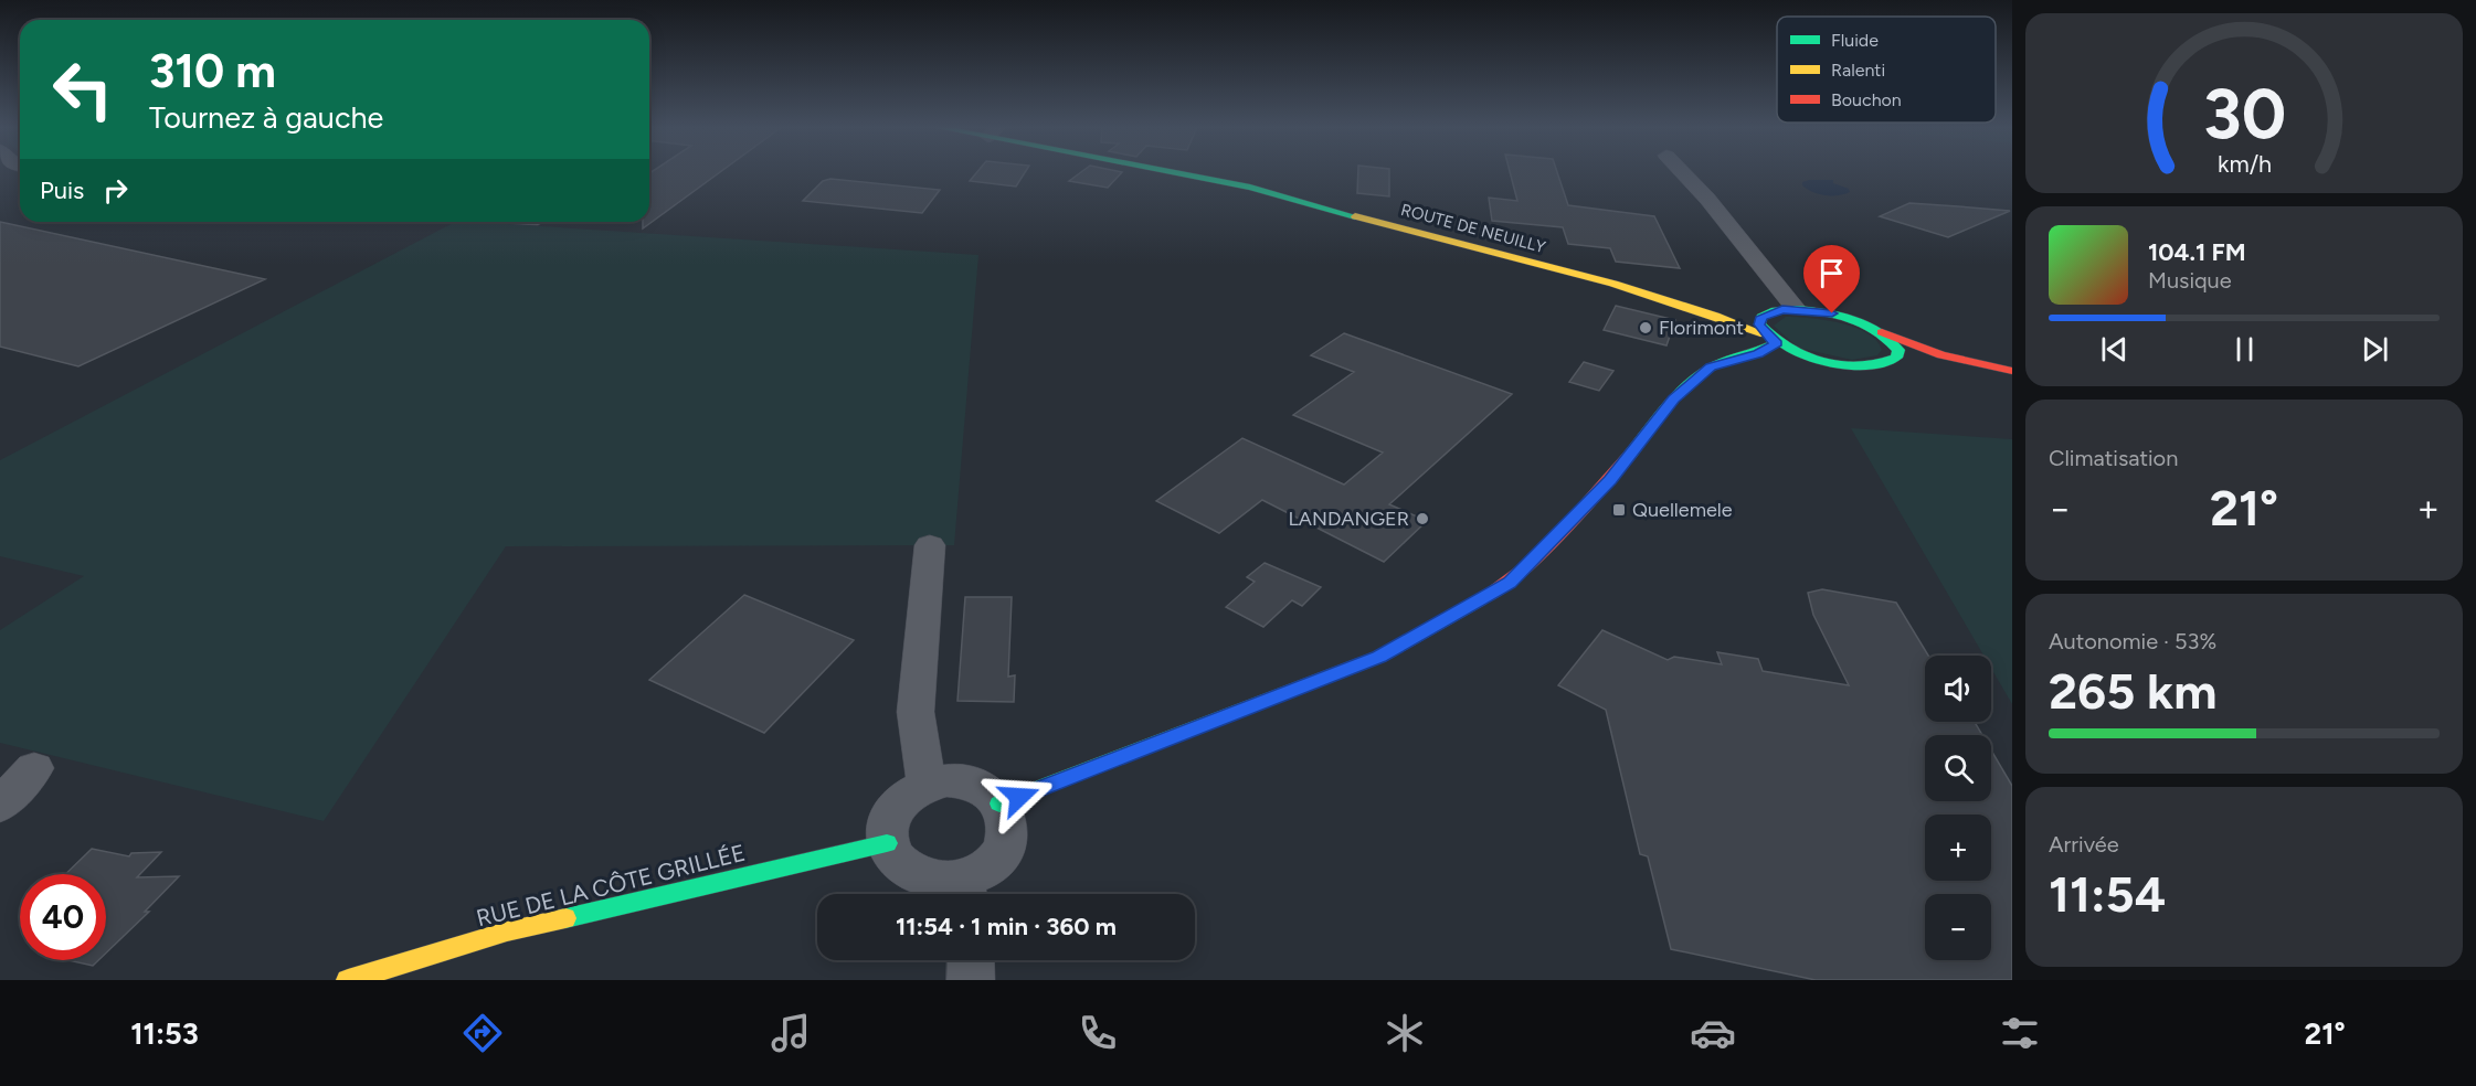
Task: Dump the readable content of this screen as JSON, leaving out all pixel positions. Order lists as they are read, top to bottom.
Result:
{
  "streets": {
    "main road": ["ROUTE DE NEUILLY", "RUE DE LA CÔTE GRILLÉE"]
  },
  "places": {
    "other": ["Florimont", "LANDANGER"],
    "transit": ["Quellemele"]
  },
  "legend": ["Fluide", "Ralenti", "Bouchon"],
  "page": {
    "turn": ["310 m", "Tournez à gauche"],
    "then": "Puis",
    "song": ["104.1 FM", "Musique"],
    "tile": [
      "Climatisation",
      ["Autonomie · 53%", "265 km"],
      ["Arrivée", "11:54"]
    ],
    "heat": ["−", "21°", "+"],
    "map_buttons": ["+", "−"],
    "limit": "40",
    "trip": "11:54 · 1 min · 360 m",
    "tabs": ["11:53", "21°"],
    "gauge": ["30", "km/h"]
  }
}
